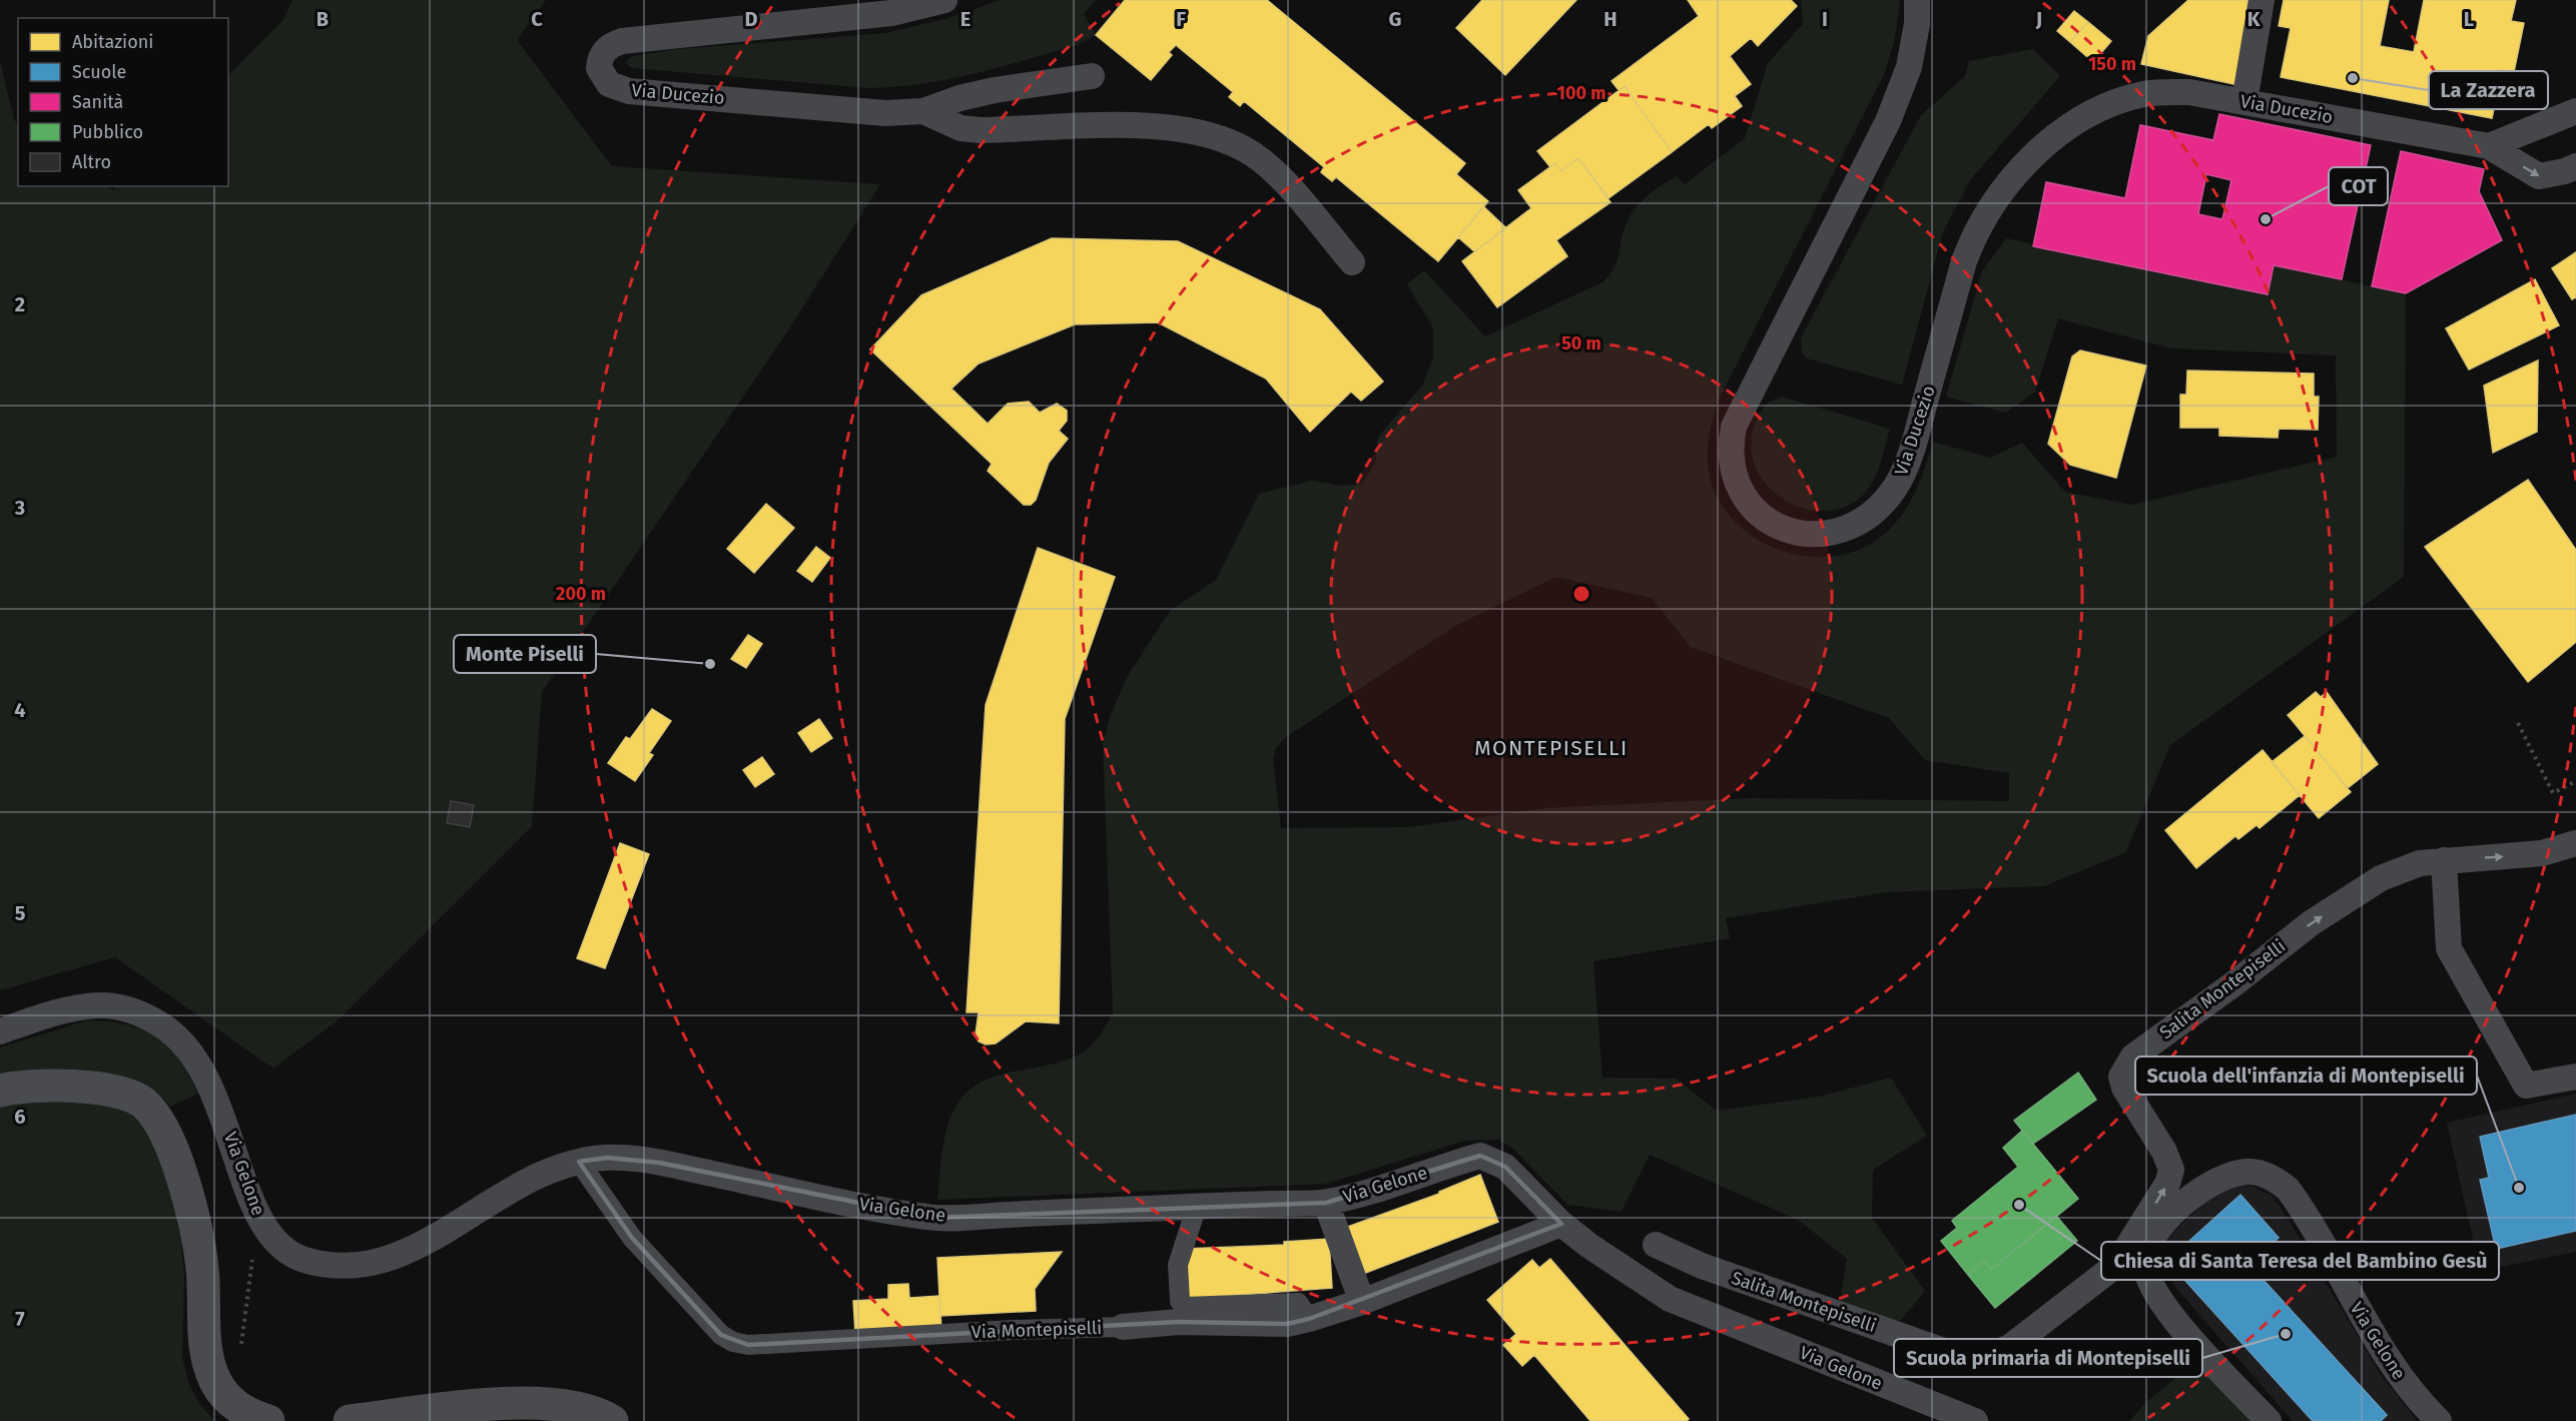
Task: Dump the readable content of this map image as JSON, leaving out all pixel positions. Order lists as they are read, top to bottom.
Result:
{
  "streets": {
    "street": [
      "Via Ducezio",
      "Salita Montepiselli",
      "Via Gelone",
      "Via Montepiselli"
    ]
  },
  "crossings": [
    ["Salita Montepiselli", "Via Gelone"],
    ["Via Gelone", "Via Montepiselli"]
  ],
  "one_way": ["Salita Montepiselli"],
  "districts": ["MONTEPISELLI"],
  "places": [
    "La Zazzera",
    "COT",
    "Monte Piselli",
    "Scuola dell'infanzia di Montepiselli",
    "Chiesa di Santa Teresa del Bambino Gesù",
    "Scuola primaria di Montepiselli"
  ],
  "legend": [
    "Abitazioni",
    "Scuole",
    "Sanità",
    "Pubblico",
    "Altro"
  ],
  "grid": {
    "columns": [
      "B",
      "C",
      "D",
      "E",
      "F",
      "G",
      "H",
      "I",
      "J",
      "K",
      "L"
    ],
    "rows": [
      "2",
      "3",
      "4",
      "5",
      "6",
      "7"
    ]
  },
  "rings": [
    "150 m",
    "100 m",
    "50 m",
    "200 m"
  ]
}
